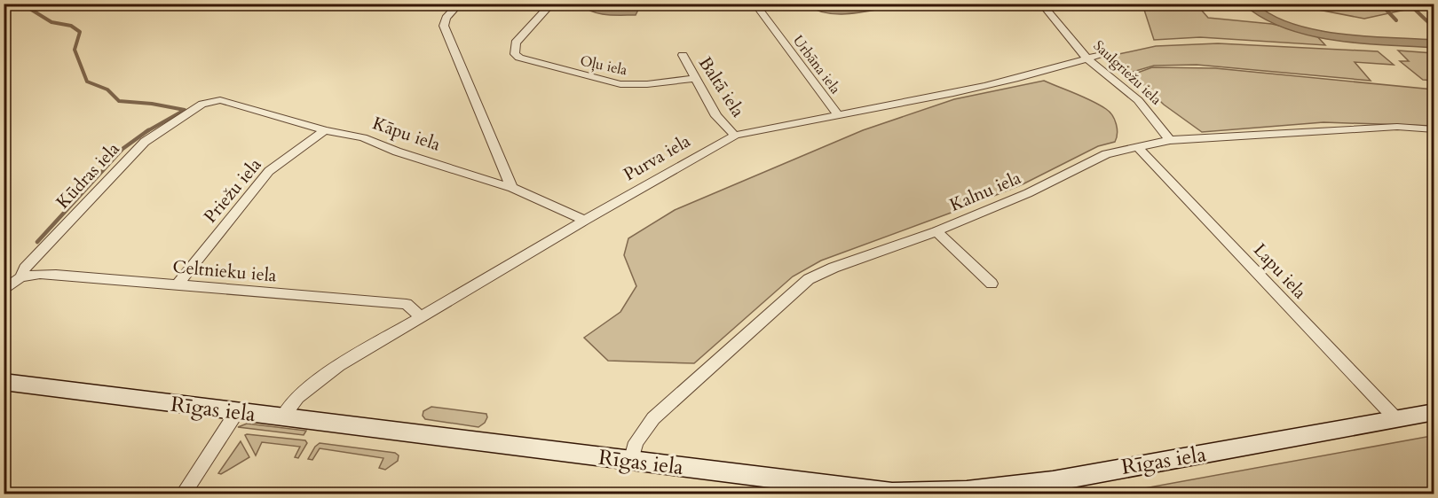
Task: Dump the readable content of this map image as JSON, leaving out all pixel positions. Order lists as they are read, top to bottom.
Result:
{
  "streets": {
    "main road": ["Rīgas iela"],
    "street": [
      "Urbāna iela",
      "Oļu iela",
      "Saulgriežu iela",
      "Baltā iela",
      "Kāpu iela",
      "Purva iela",
      "Kūdras iela",
      "Priežu iela",
      "Kalnu iela",
      "Celtnieku iela",
      "Lapu iela"
    ]
  },
  "crossings": [
    ["Urbāna iela", "Purva iela"],
    ["Oļu iela", "Baltā iela"],
    ["Saulgriežu iela", "Purva iela"],
    ["Saulgriežu iela", "Kalnu iela"],
    ["Baltā iela", "Purva iela"],
    ["Kāpu iela", "Purva iela"],
    ["Kāpu iela", "Kūdras iela"],
    ["Kāpu iela", "Priežu iela"],
    ["Purva iela", "Celtnieku iela"],
    ["Purva iela", "Rīgas iela"],
    ["Kūdras iela", "Celtnieku iela"],
    ["Priežu iela", "Celtnieku iela"],
    ["Kalnu iela", "Lapu iela"],
    ["Kalnu iela", "Rīgas iela"],
    ["Lapu iela", "Rīgas iela"]
  ]
}
